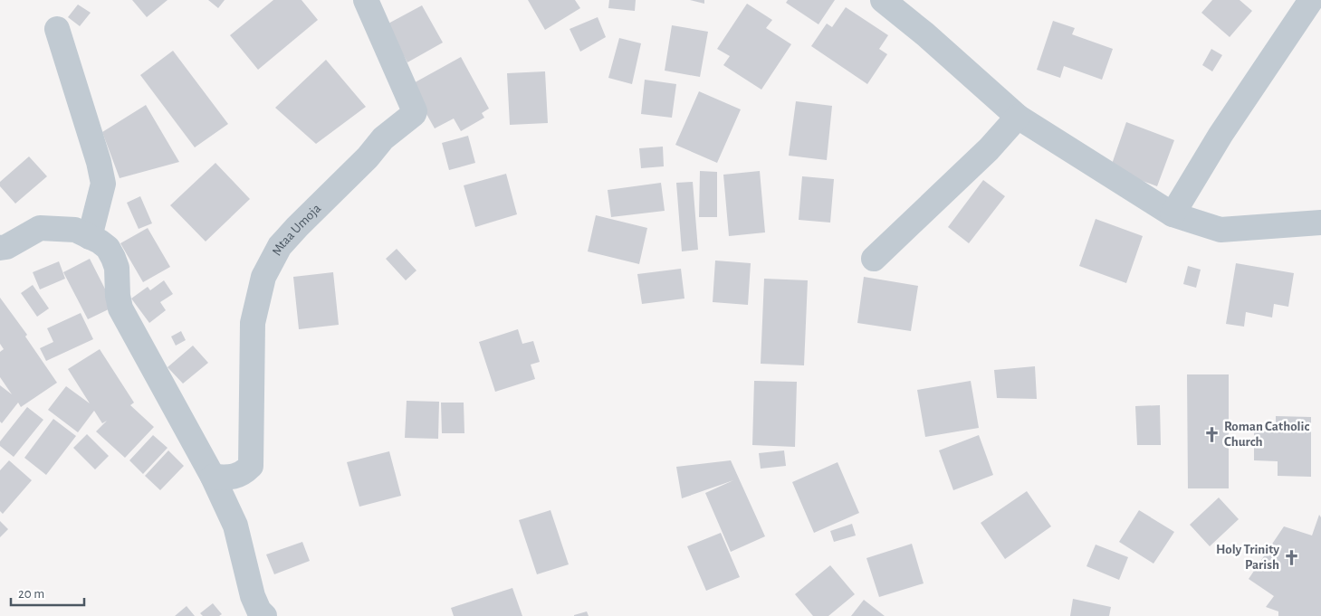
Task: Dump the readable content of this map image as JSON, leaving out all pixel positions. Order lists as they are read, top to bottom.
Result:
{
  "streets": {
    "street": ["Mtaa Umoja"]
  },
  "places": {
    "church": ["Roman Catholic Church", "Holy Trinity Parish"]
  },
  "scale_bar": "20 m"
}
